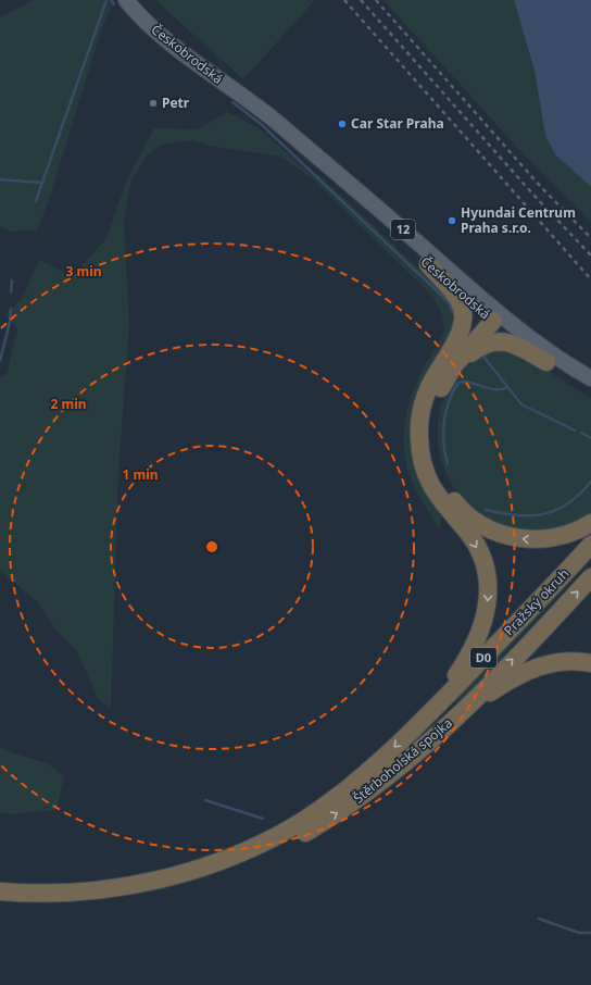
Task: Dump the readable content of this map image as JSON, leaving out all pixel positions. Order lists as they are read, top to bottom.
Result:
{
  "streets": {
    "highway": ["Pražský okruh", "D0", "Štěrboholská spojka"],
    "main road": ["Českobrodská", "12"]
  },
  "crossings": [
    ["Pražský okruh", "Štěrboholská spojka"]
  ],
  "places": ["Petr", "Car Star Praha", "Hyundai Centrum Praha s.r.o."],
  "rings": ["3 min", "2 min", "1 min"]
}
